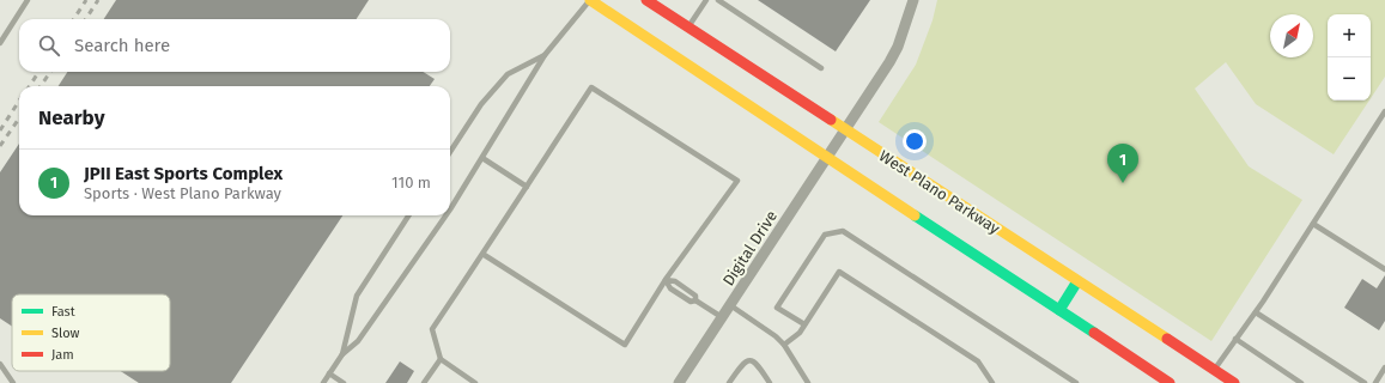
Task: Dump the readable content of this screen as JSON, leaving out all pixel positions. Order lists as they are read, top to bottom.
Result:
{
  "streets": {
    "main road": ["West Plano Parkway"],
    "street": ["Digital Drive"]
  },
  "crossings": [
    ["West Plano Parkway", "Digital Drive"]
  ],
  "legend": ["Fast", "Slow", "Jam"],
  "north": "top right",
  "page": {
    "map_buttons": ["+", "−"],
    "search": "Search here",
    "heading": "Nearby",
    "pins": "1",
    "list": [
      {
        "mark": "1",
        "name": "JPII East Sports Complex",
        "note": "Sports · West Plano Parkway",
        "value": "110 m"
      }
    ]
  }
}
